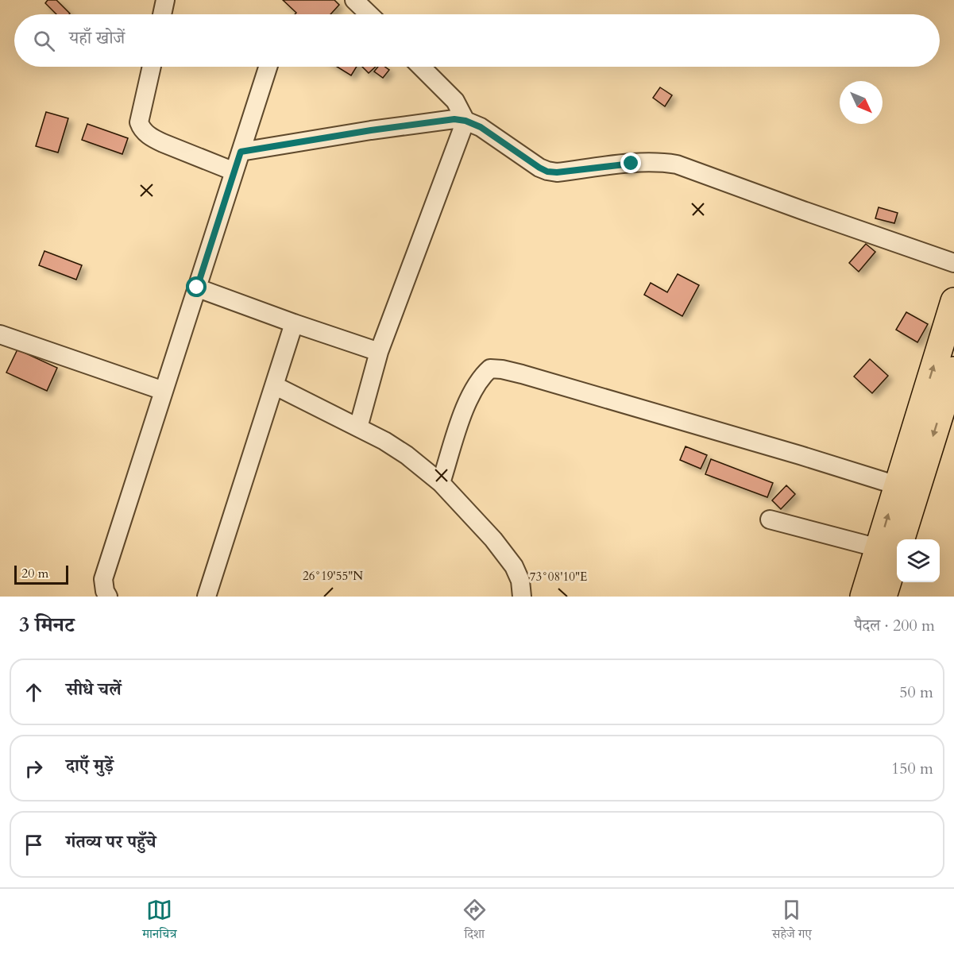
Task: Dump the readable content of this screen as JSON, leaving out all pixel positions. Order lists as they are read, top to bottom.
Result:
{
  "scale_bar": "20 m",
  "north": "bottom right",
  "page": {
    "search": "यहाँ खोजें",
    "scale": "20 m",
    "heading": ["3 मिनट", "पैदल · 200 m"],
    "list": [
      ["सीधे चलें", "50 m"],
      ["दाएँ मुड़ें", "150 m"],
      "गंतव्य पर पहुँचे"
    ],
    "nav": ["मानचित्र", "दिशा", "सहेजे गए"]
  },
  "coordinates": ["26°19'55\"N", "73°08'10\"E"]
}
